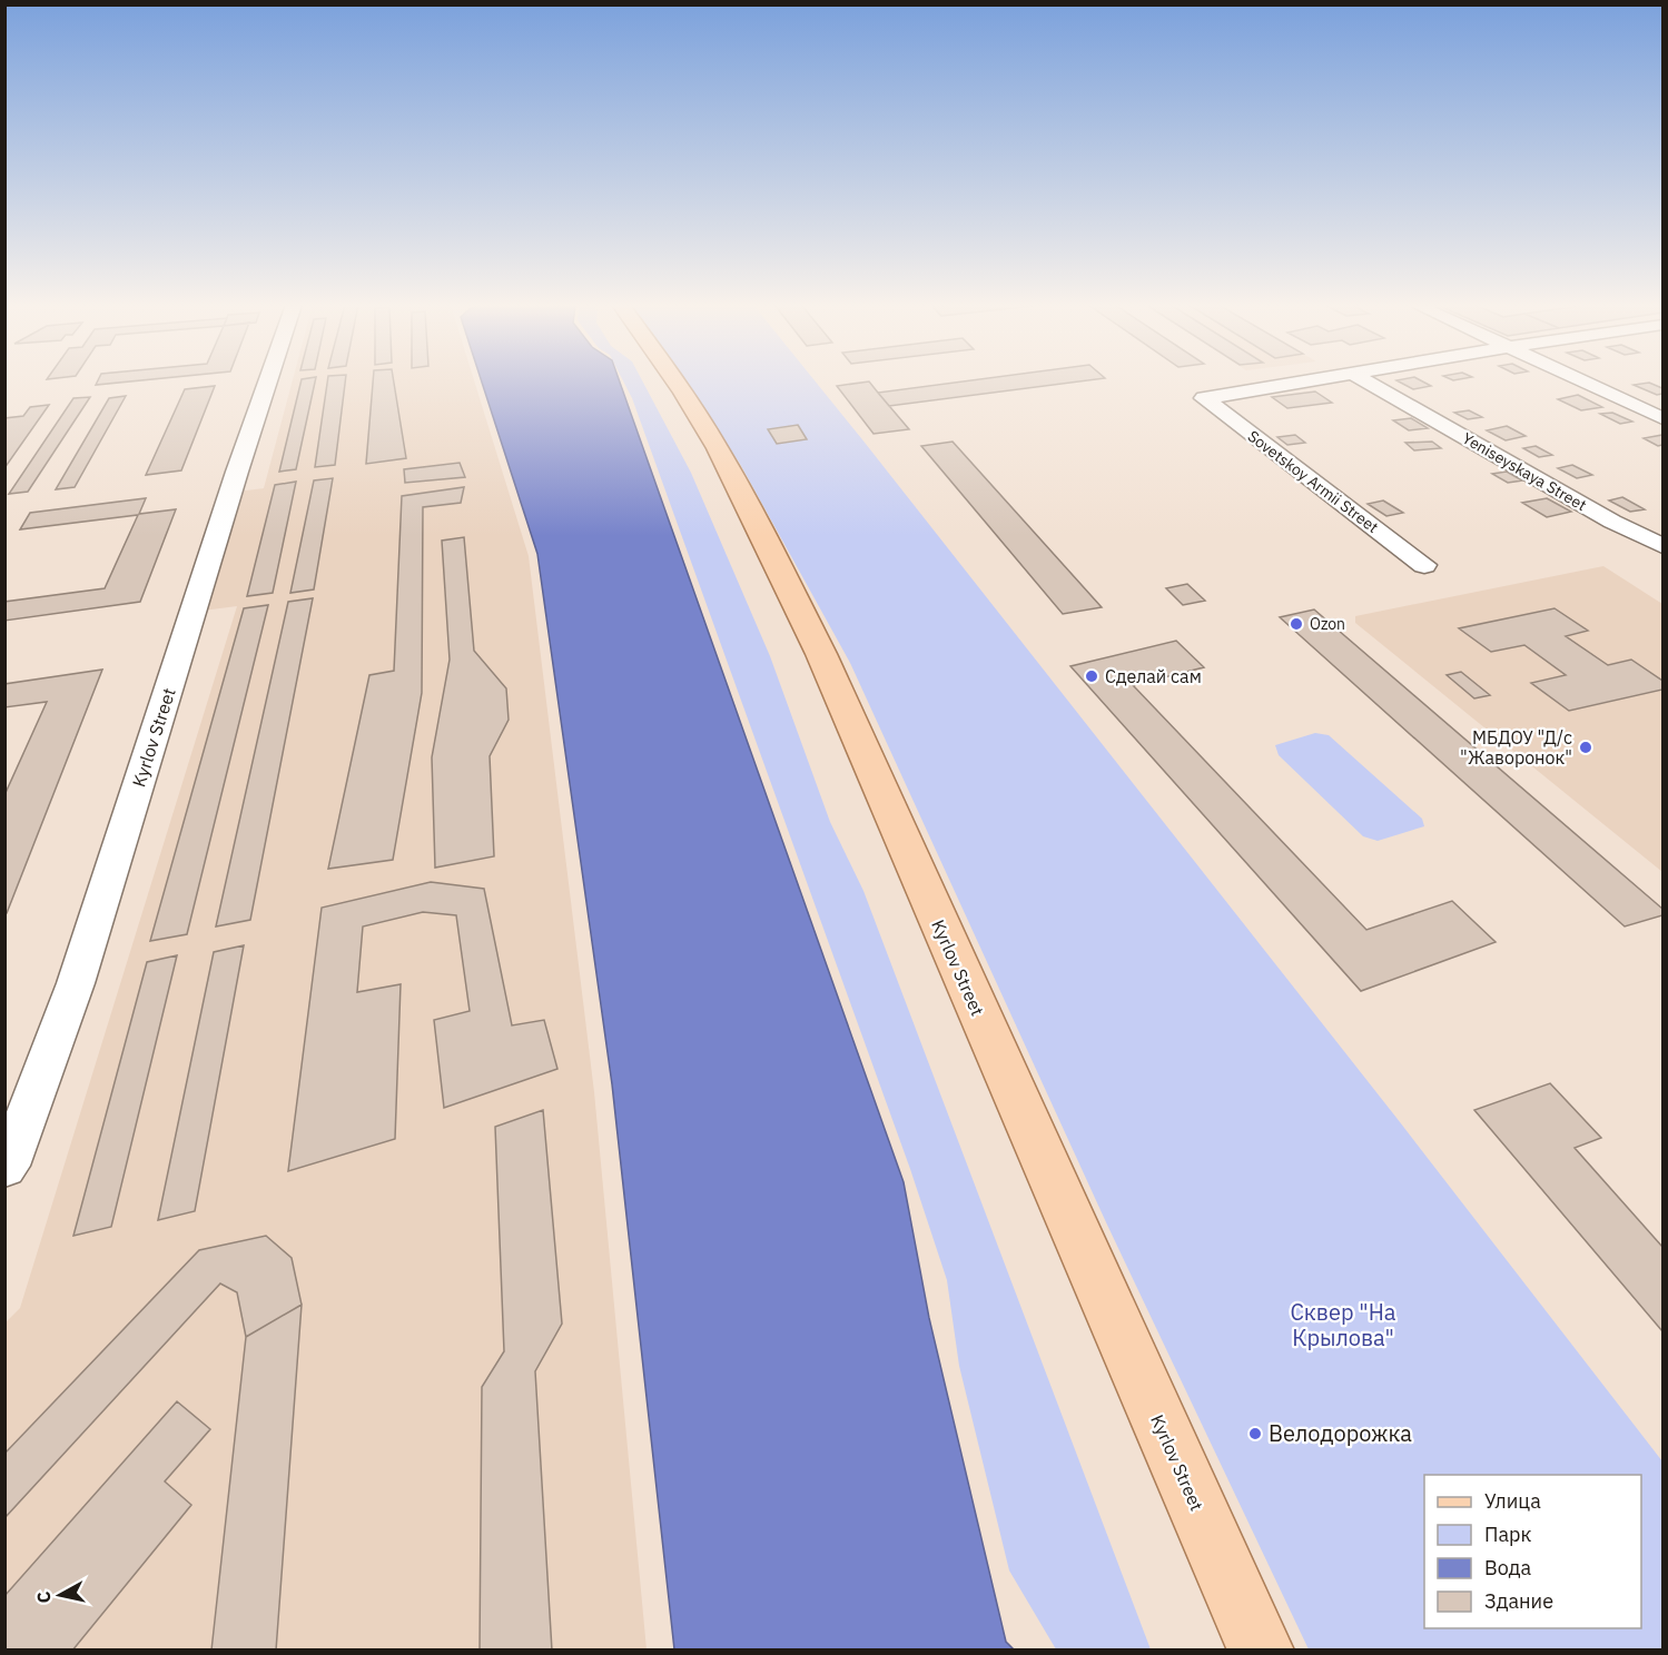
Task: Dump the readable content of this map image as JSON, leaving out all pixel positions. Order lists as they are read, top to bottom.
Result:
{
  "streets": {
    "main road": ["Kyrlov Street"],
    "street": ["Yeniseyskaya Street", "Sovetskoy Armii Street"]
  },
  "parks": ["Сквер \"На Крылова\""],
  "places": [
    "Ozon",
    "Сделай сам",
    "МБДОУ \"Д/с \"Жаворонок\"",
    "Велодорожка"
  ],
  "legend": [
    "Улица",
    "Парк",
    "Вода",
    "Здание"
  ],
  "north": "left"
}
